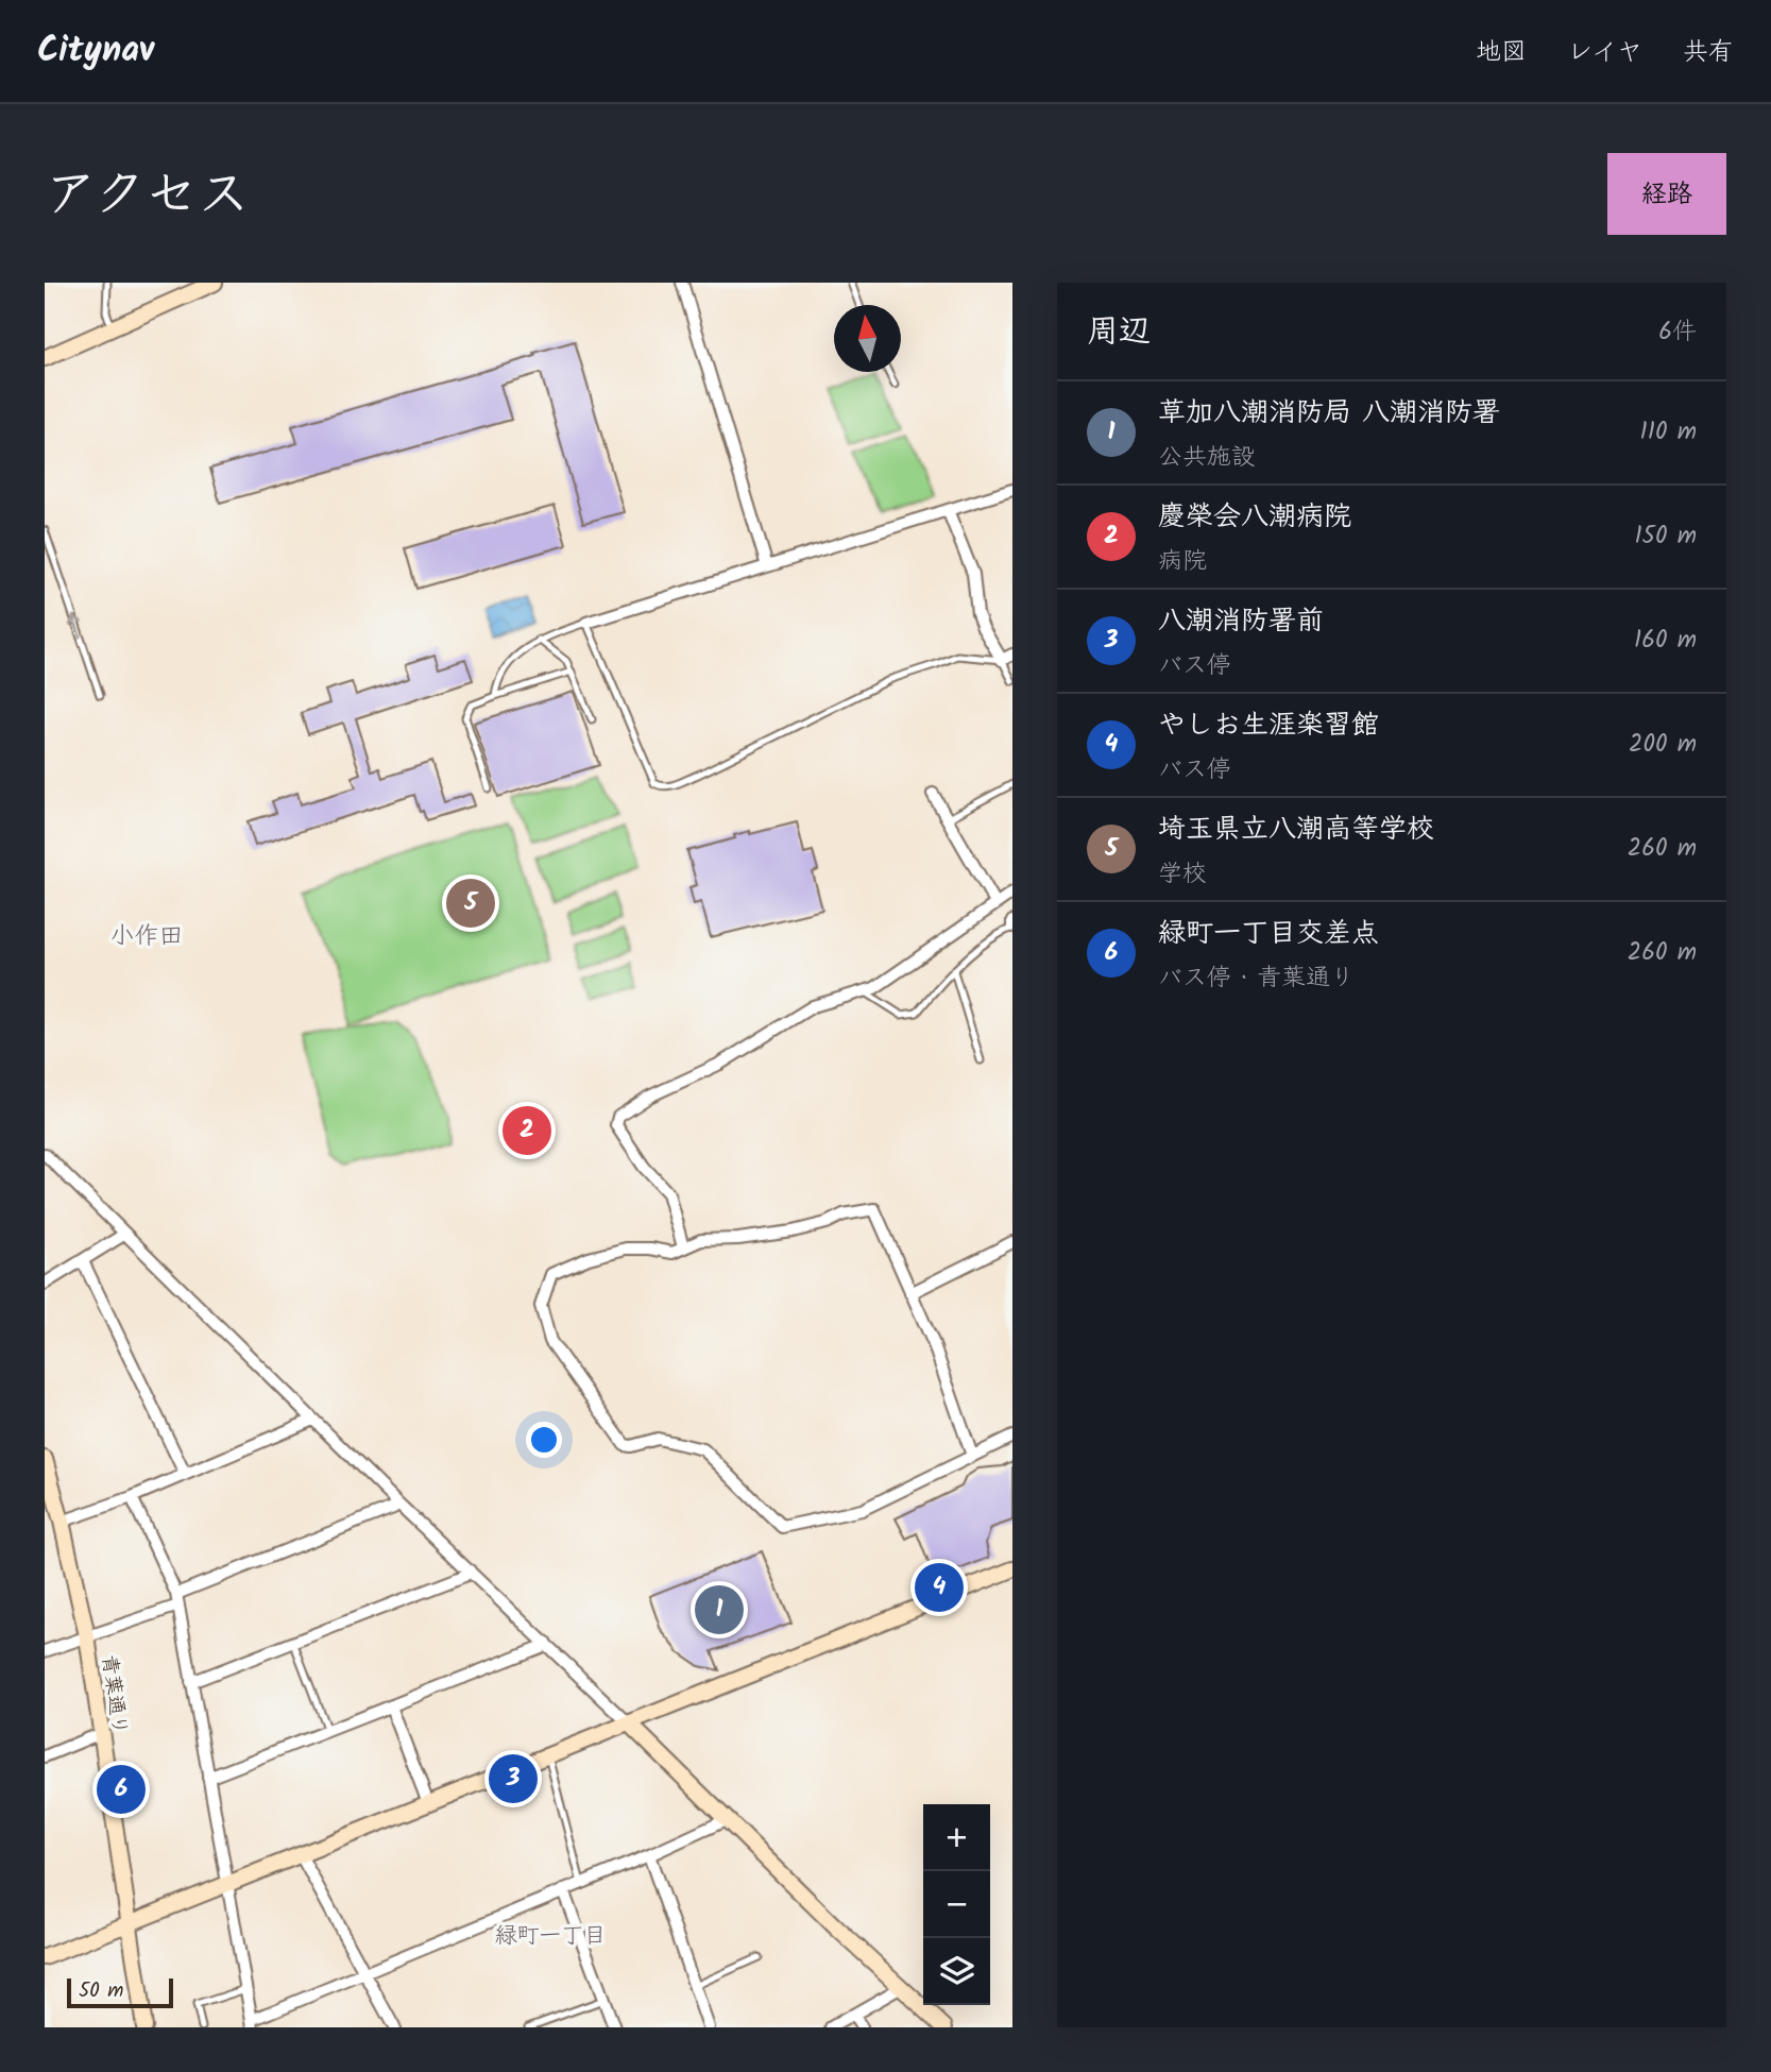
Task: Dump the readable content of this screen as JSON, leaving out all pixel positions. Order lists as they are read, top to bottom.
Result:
{
  "streets": {
    "street": ["青葉通り"]
  },
  "districts": ["小作田", "緑町一丁目"],
  "scale_bar": "50 m",
  "north": "top",
  "page": {
    "header": "Citynav",
    "nav": ["地図", "レイヤ", "共有"],
    "title": "アクセス",
    "buttons": "経路",
    "heading": ["周辺", "6件"],
    "list": [
      {
        "mark": "1",
        "name": "草加八潮消防局 八潮消防署",
        "note": "公共施設",
        "value": "110 m"
      },
      {
        "mark": "2",
        "name": "慶榮会八潮病院",
        "note": "病院",
        "value": "150 m"
      },
      {
        "mark": "3",
        "name": "八潮消防署前",
        "note": "バス停",
        "value": "160 m"
      },
      {
        "mark": "4",
        "name": "やしお生涯楽習館",
        "note": "バス停",
        "value": "200 m"
      },
      {
        "mark": "5",
        "name": "埼玉県立八潮高等学校",
        "note": "学校",
        "value": "260 m"
      },
      {
        "mark": "6",
        "name": "緑町一丁目交差点",
        "note": "バス停 · 青葉通り",
        "value": "260 m"
      }
    ],
    "pins": [
      "5",
      "2",
      "4",
      "1",
      "3",
      "6"
    ],
    "map_buttons": ["+", "−"],
    "scale": "50 m"
  }
}
